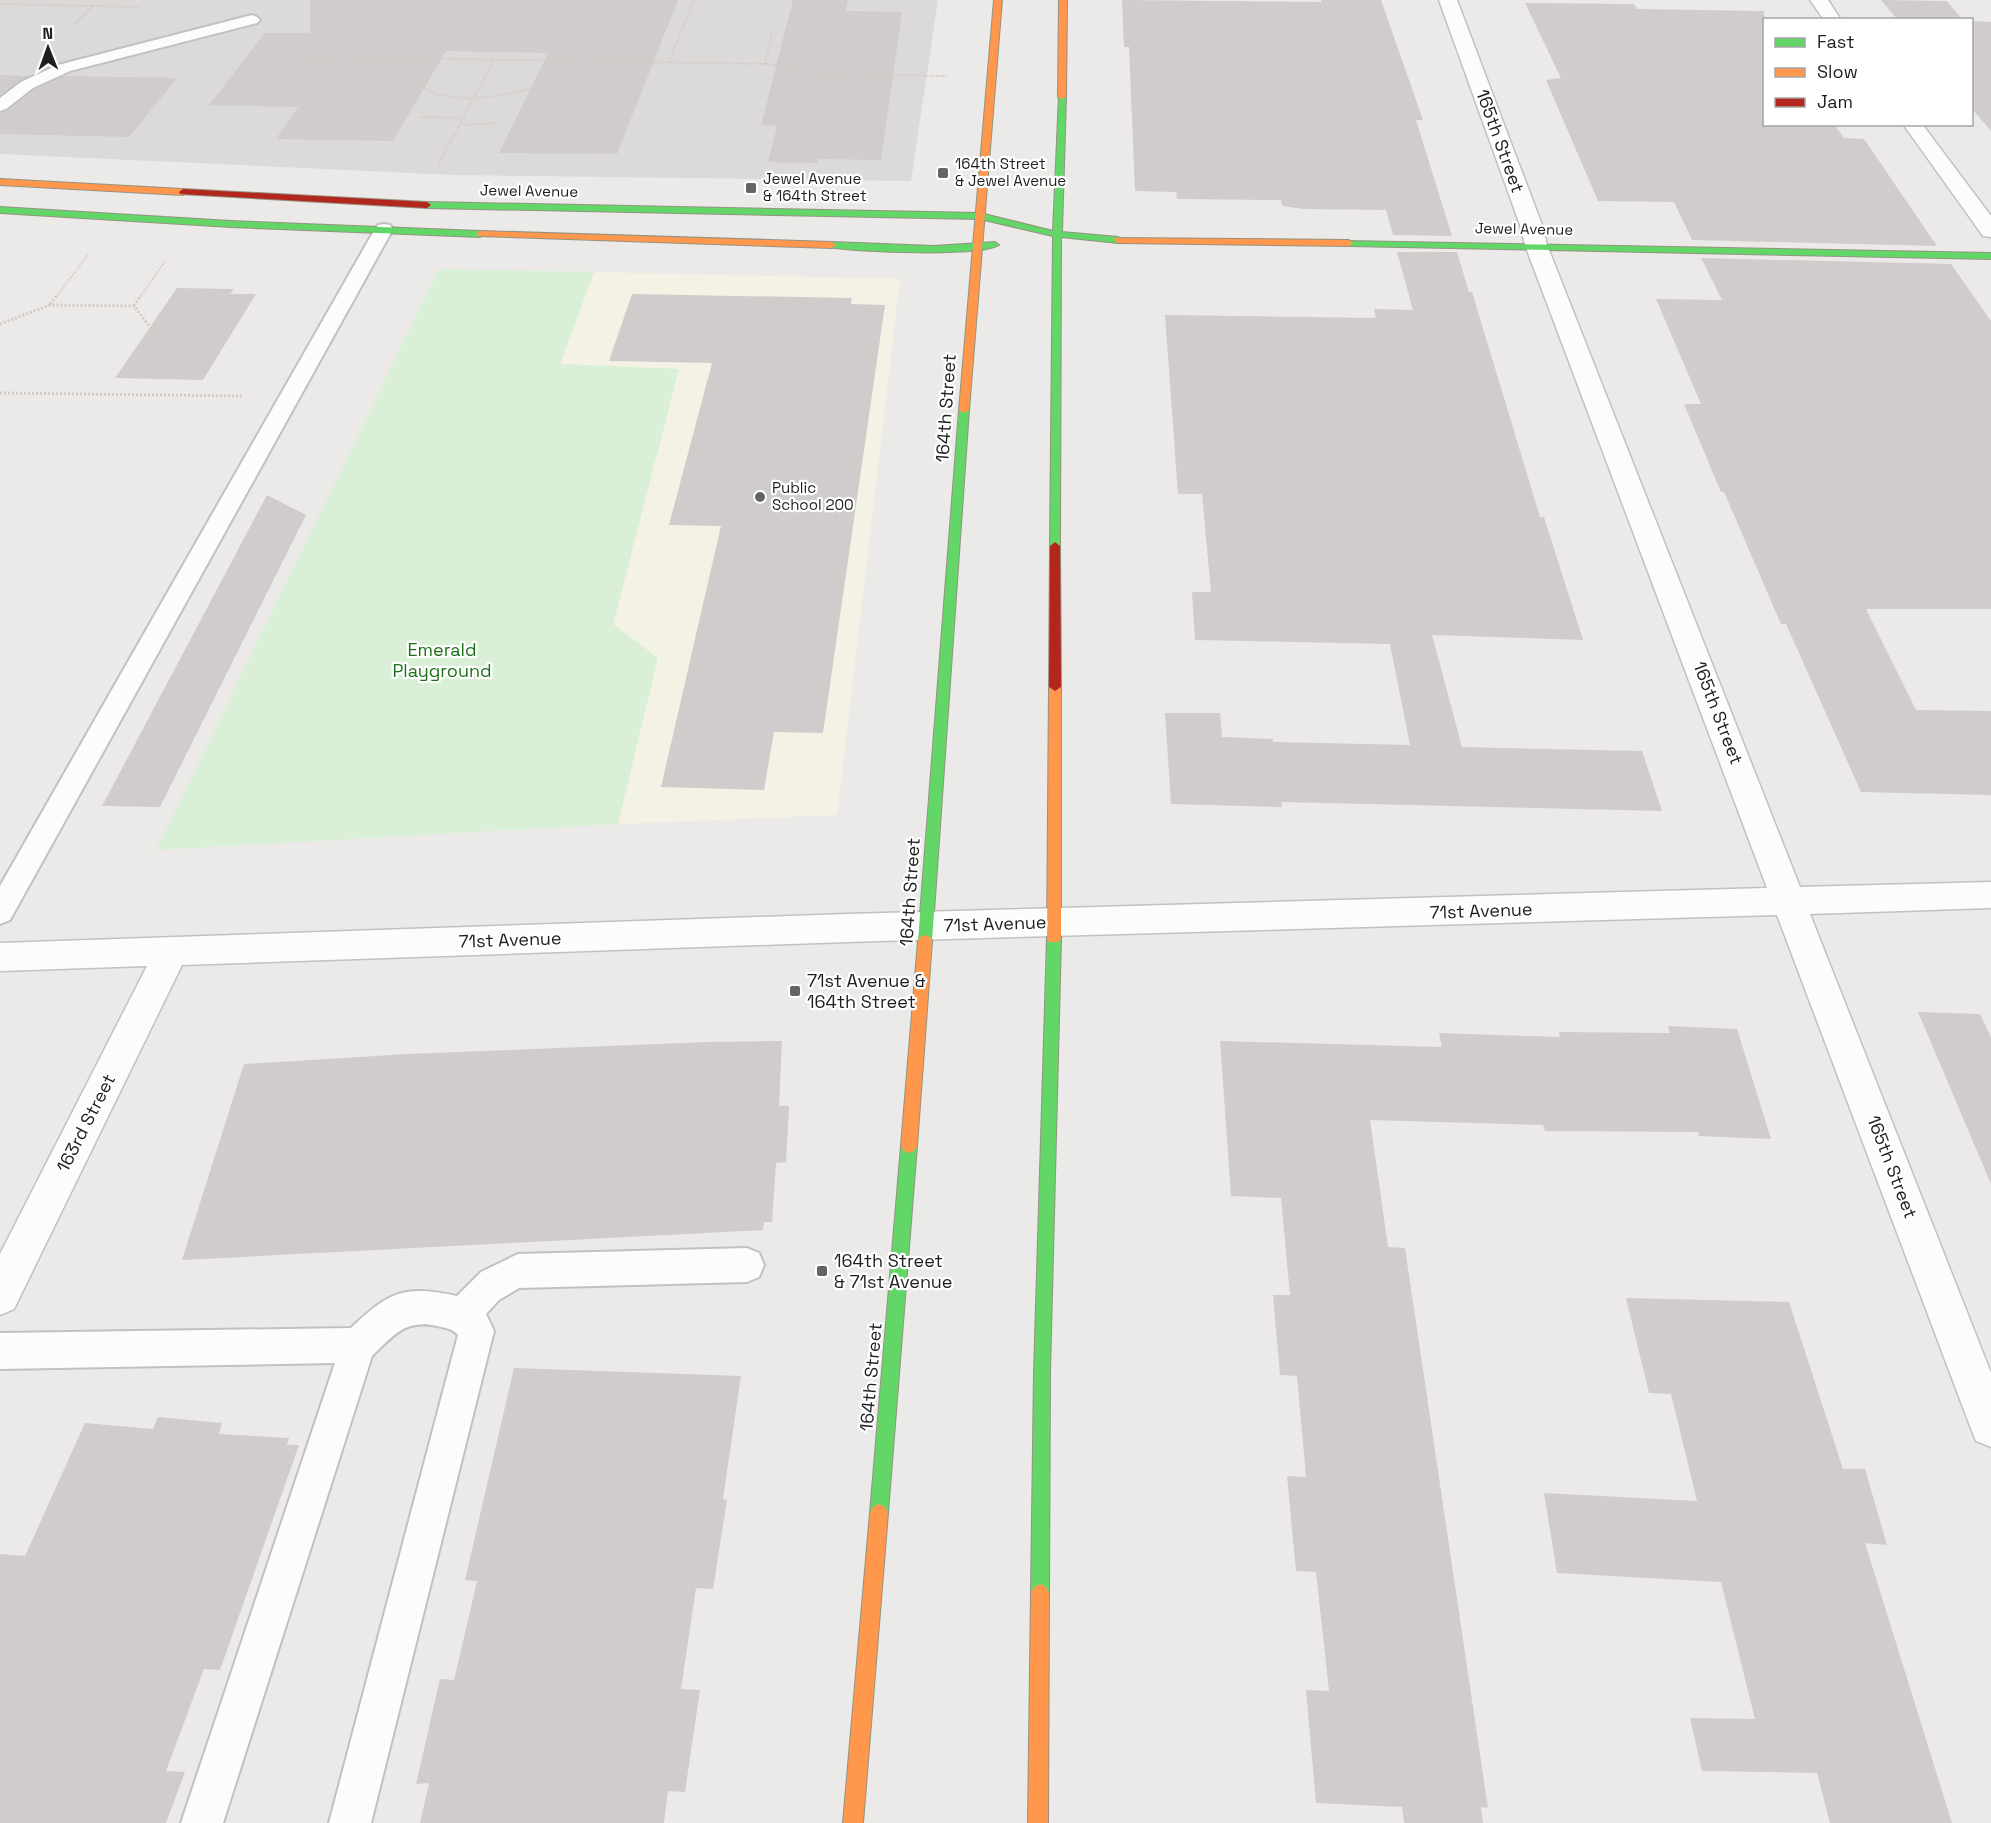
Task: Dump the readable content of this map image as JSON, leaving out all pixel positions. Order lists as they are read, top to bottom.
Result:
{
  "streets": {
    "street": [
      "165th Street",
      "Jewel Avenue",
      "164th Street",
      "71st Avenue",
      "163rd Street"
    ]
  },
  "crossings": [
    ["165th Street", "Jewel Avenue"],
    ["165th Street", "71st Avenue"],
    ["Jewel Avenue", "164th Street"],
    ["164th Street", "71st Avenue"],
    ["71st Avenue", "163rd Street"]
  ],
  "parks": ["Emerald Playground"],
  "places": {
    "transit": [
      "164th Street & Jewel Avenue",
      "Jewel Avenue & 164th Street",
      "71st Avenue & 164th Street",
      "164th Street & 71st Avenue"
    ],
    "other": ["Public School 200"]
  },
  "legend": ["Fast", "Slow", "Jam"],
  "north": "top"
}
